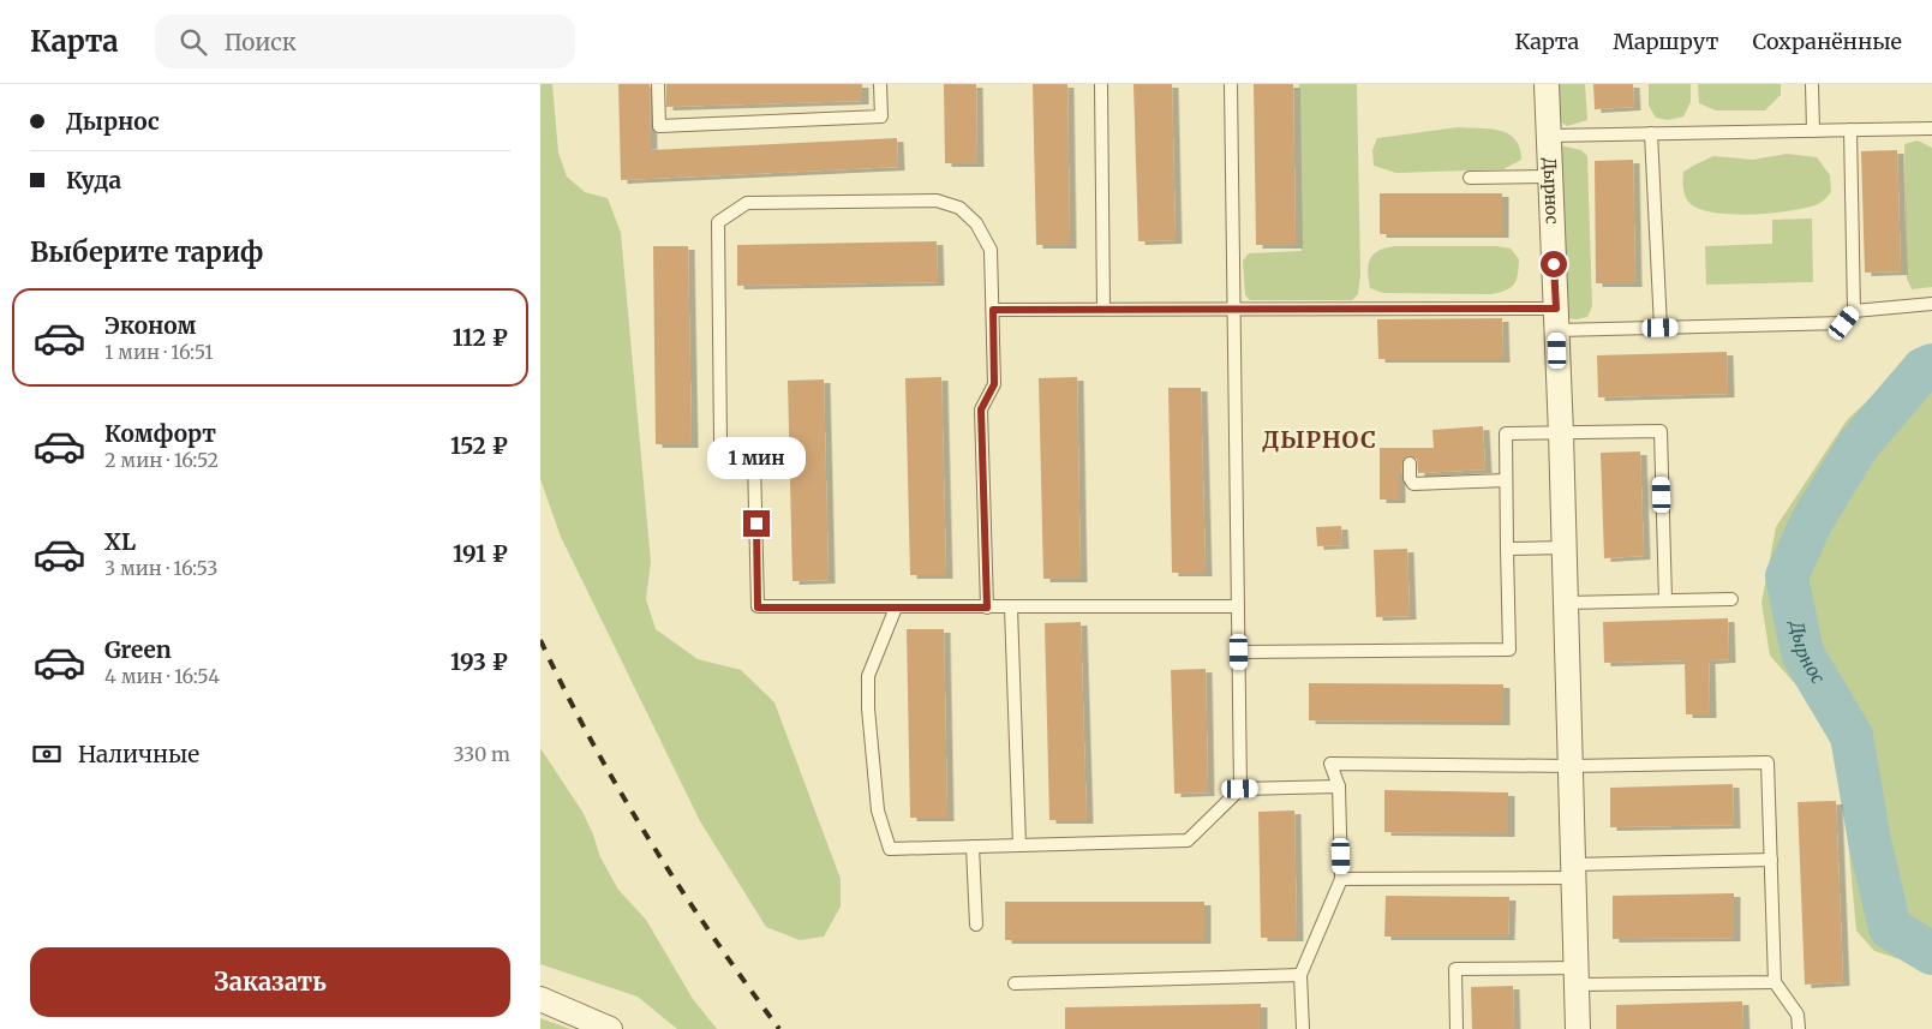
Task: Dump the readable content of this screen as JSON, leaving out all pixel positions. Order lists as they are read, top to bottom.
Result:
{
  "streets": {
    "street": ["Дырнос"]
  },
  "districts": ["ДЫРНОС"],
  "water": ["Дырнос"],
  "page": {
    "header": "Карта",
    "search": "Поиск",
    "nav": ["Карта", "Маршрут", "Сохранённые"],
    "banner": ["Дырнос", "Куда"],
    "heading": "Выберите тариф",
    "list": [
      {
        "name": "Эконом",
        "note": "1 мин · 16:51",
        "value": "112 ₽"
      },
      {
        "name": "Комфорт",
        "note": "2 мин · 16:52",
        "value": "152 ₽"
      },
      {
        "name": "XL",
        "note": "3 мин · 16:53",
        "value": "191 ₽"
      },
      {
        "name": "Green",
        "note": "4 мин · 16:54",
        "value": "193 ₽"
      }
    ],
    "bubble": "1 мин",
    "pay": ["Наличные", "330 m"],
    "buttons": "Заказать"
  }
}
